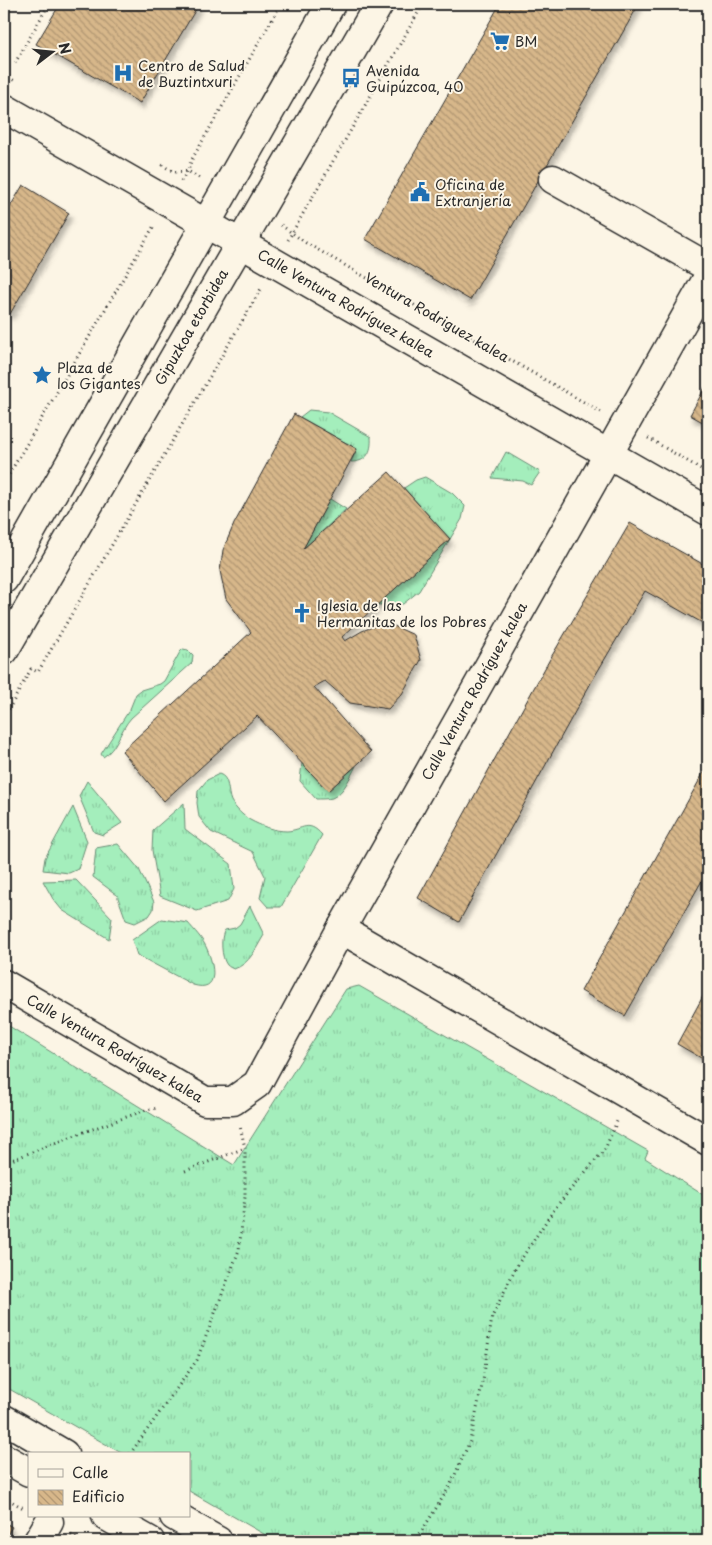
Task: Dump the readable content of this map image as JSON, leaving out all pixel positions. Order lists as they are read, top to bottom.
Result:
{
  "streets": {
    "street": ["Calle Ventura Rodríguez kalea", "Gipuzkoa etorbidea"],
    "path": ["Ventura Rodriguez kalea"]
  },
  "crossings": [
    ["Calle Ventura Rodríguez kalea", "Gipuzkoa etorbidea"]
  ],
  "places": {
    "supermarket": ["BM"],
    "hospital": ["Centro de Salud de Buztintxuri"],
    "bus stop": ["Avenida Guipúzcoa, 40"],
    "public building": ["Oficina de Extranjería"],
    "place": ["Plaza de los Gigantes"],
    "church": ["Iglesia de las Hermanitas de los Pobres"]
  },
  "legend": ["Calle", "Edificio"],
  "north": "right"
}
